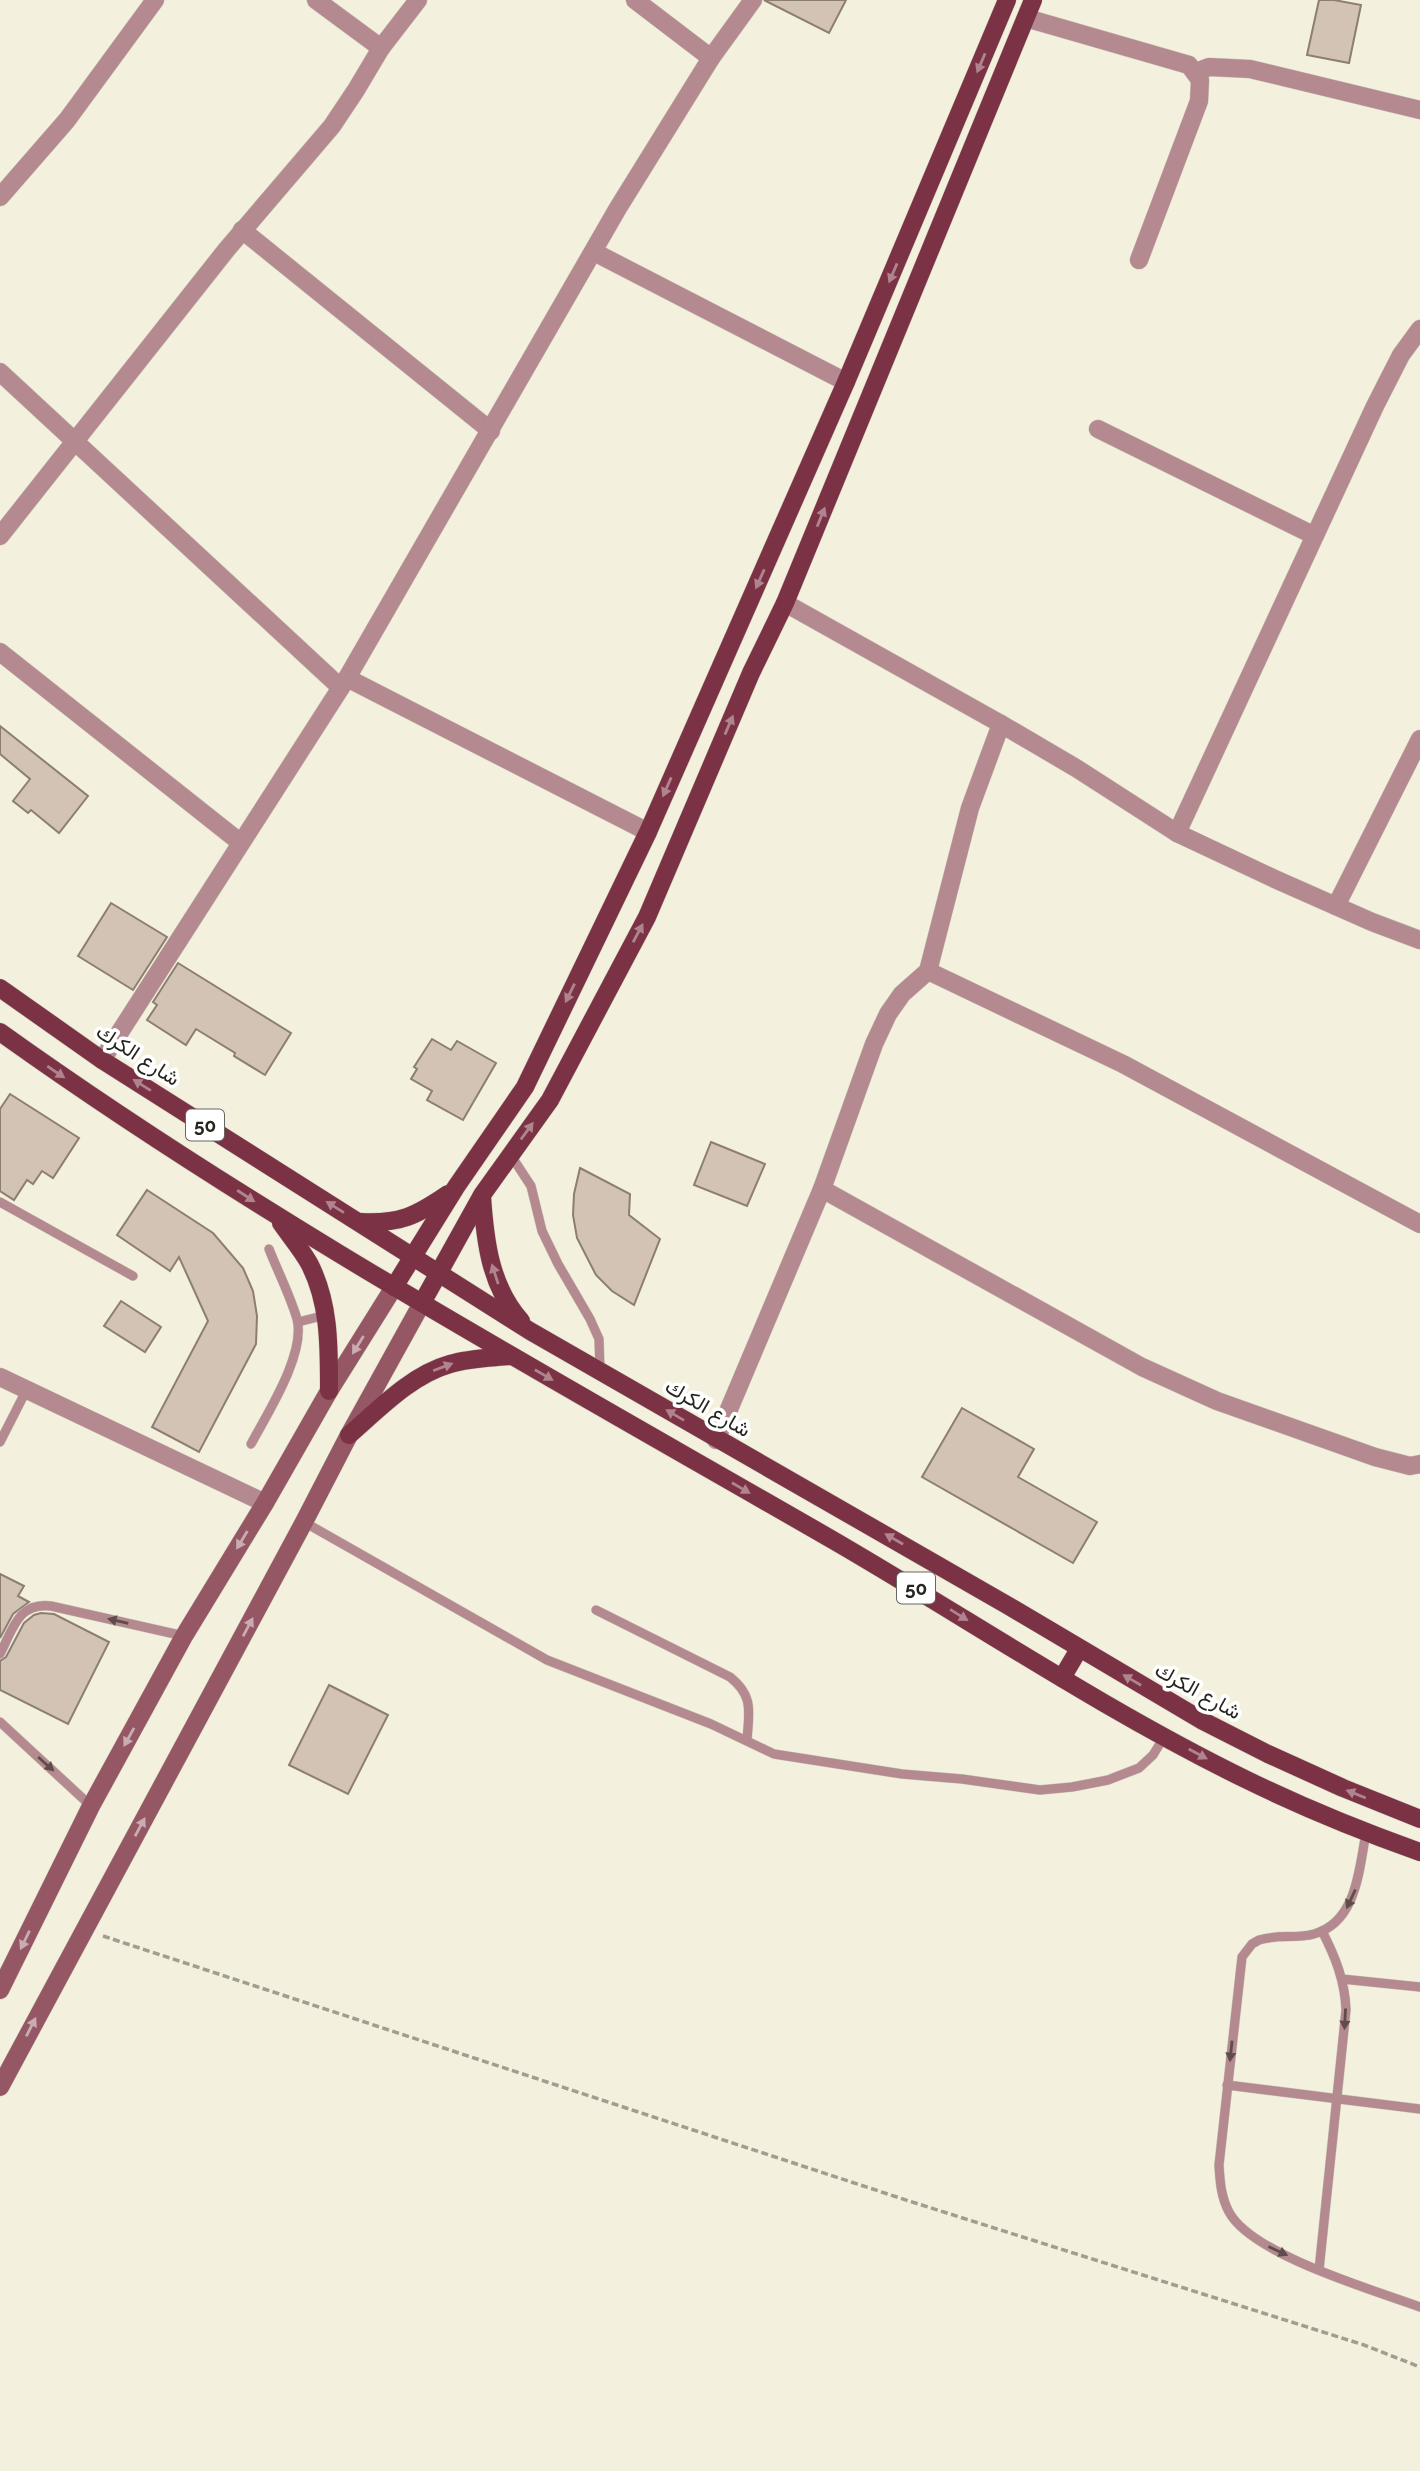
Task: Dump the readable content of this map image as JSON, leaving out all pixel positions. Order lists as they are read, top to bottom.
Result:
{
  "streets": {
    "main road": ["شارع الكرك", "50"]
  }
}
